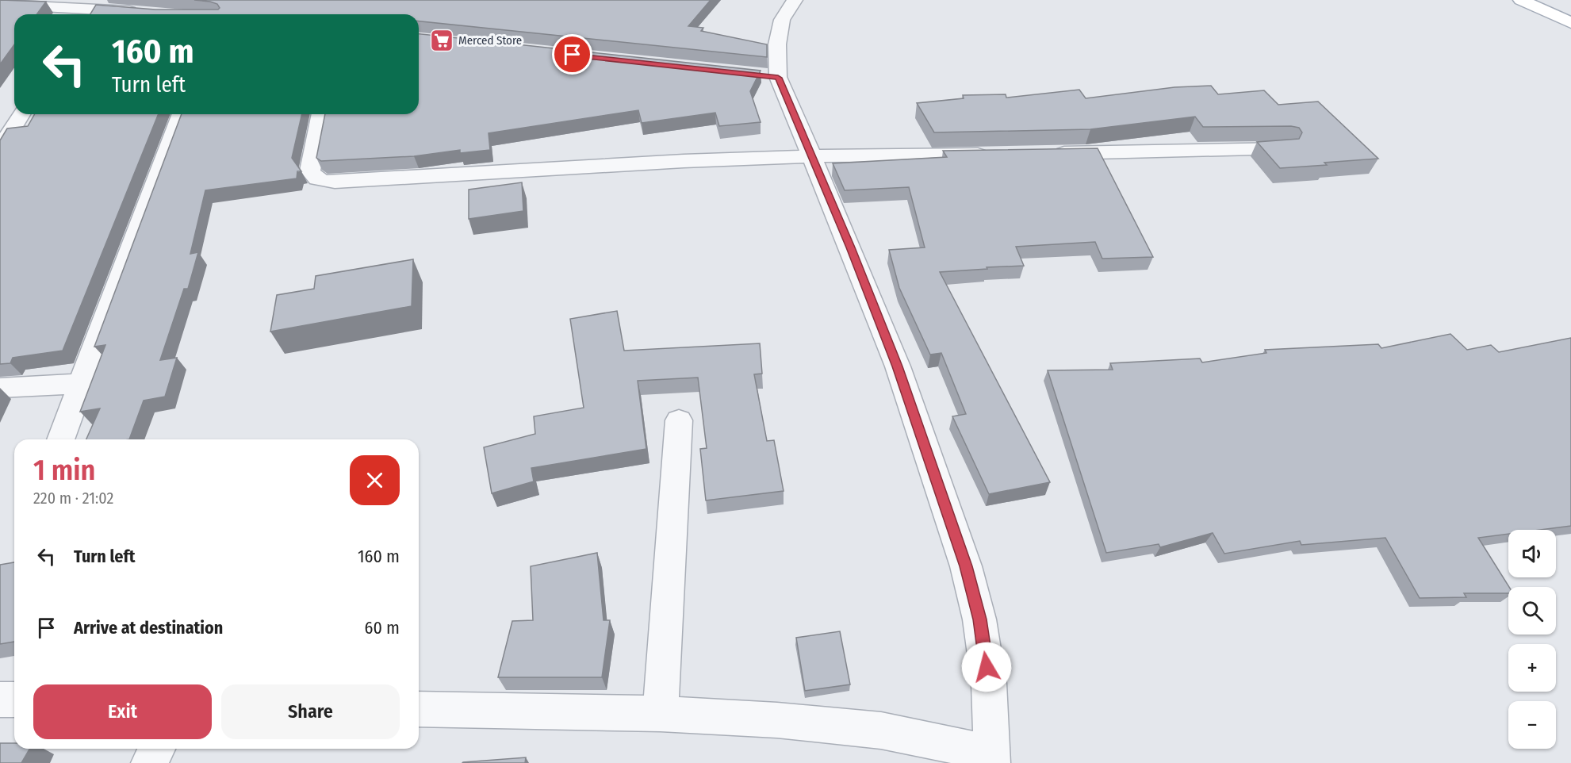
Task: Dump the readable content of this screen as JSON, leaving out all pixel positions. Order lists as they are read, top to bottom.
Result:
{
  "places": {
    "supermarket": ["Merced Store"]
  },
  "page": {
    "turn": ["160 m", "Turn left"],
    "heading": ["1 min", "220 m · 21:02"],
    "list": [
      {
        "name": "Turn left",
        "value": "160 m"
      },
      {
        "name": "Arrive at destination",
        "value": "60 m"
      }
    ],
    "map_buttons": ["+", "−"],
    "buttons": ["Exit", "Share"]
  }
}
